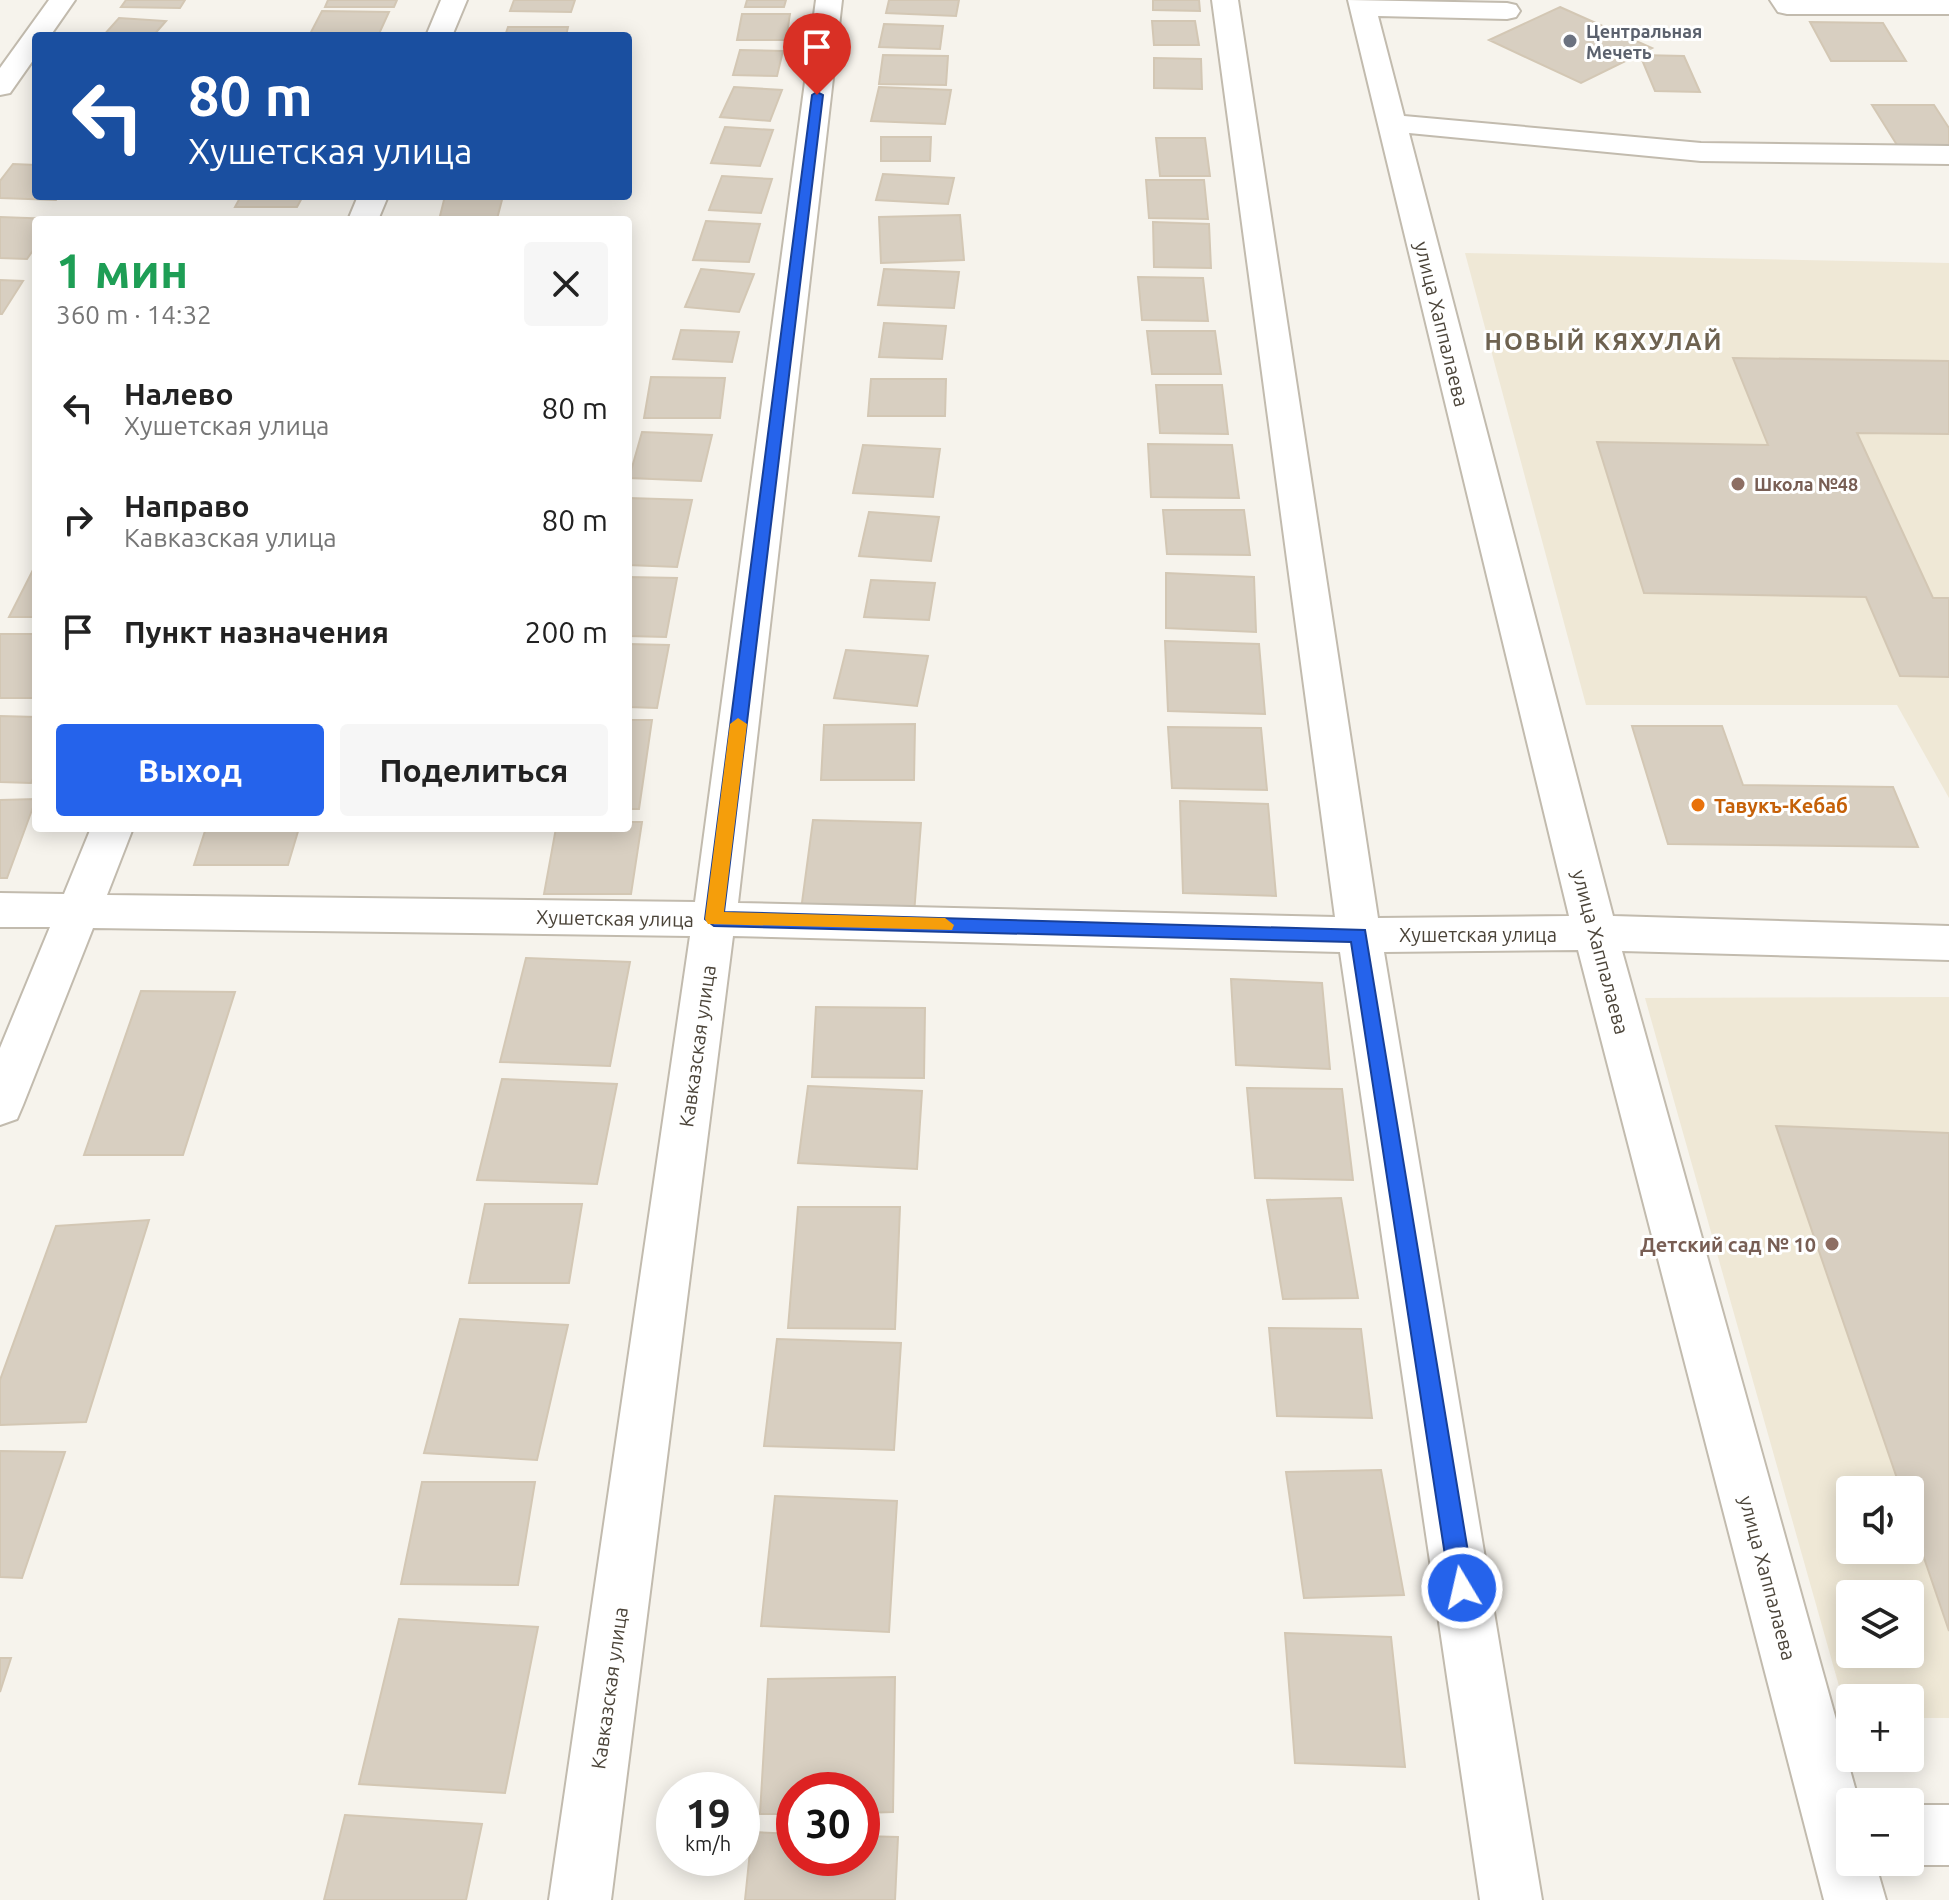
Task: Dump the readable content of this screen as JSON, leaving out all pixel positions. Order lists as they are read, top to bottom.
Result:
{
  "streets": {
    "street": ["улица Хаппалаева", "Хушетская улица", "Кавказская улица"]
  },
  "crossings": [
    ["улица Хаппалаева", "Хушетская улица"],
    ["Хушетская улица", "Кавказская улица"]
  ],
  "districts": ["НОВЫЙ КЯХУЛАЙ"],
  "places": [
    "Центральная Мечеть",
    "Школа №48",
    "Тавукъ-Кебаб",
    "Детский сад № 10"
  ],
  "page": {
    "turn": ["80 m", "Хушетская улица"],
    "heading": ["1 мин", "360 m · 14:32"],
    "list": [
      {
        "name": "Налево",
        "note": "Хушетская улица",
        "value": "80 m"
      },
      {
        "name": "Направо",
        "note": "Кавказская улица",
        "value": "80 m"
      },
      {
        "name": "Пункт назначения",
        "value": "200 m"
      }
    ],
    "buttons": ["Выход", "Поделиться"],
    "map_buttons": ["+", "−"],
    "speed": "19 km/h",
    "limit": "30"
  }
}
